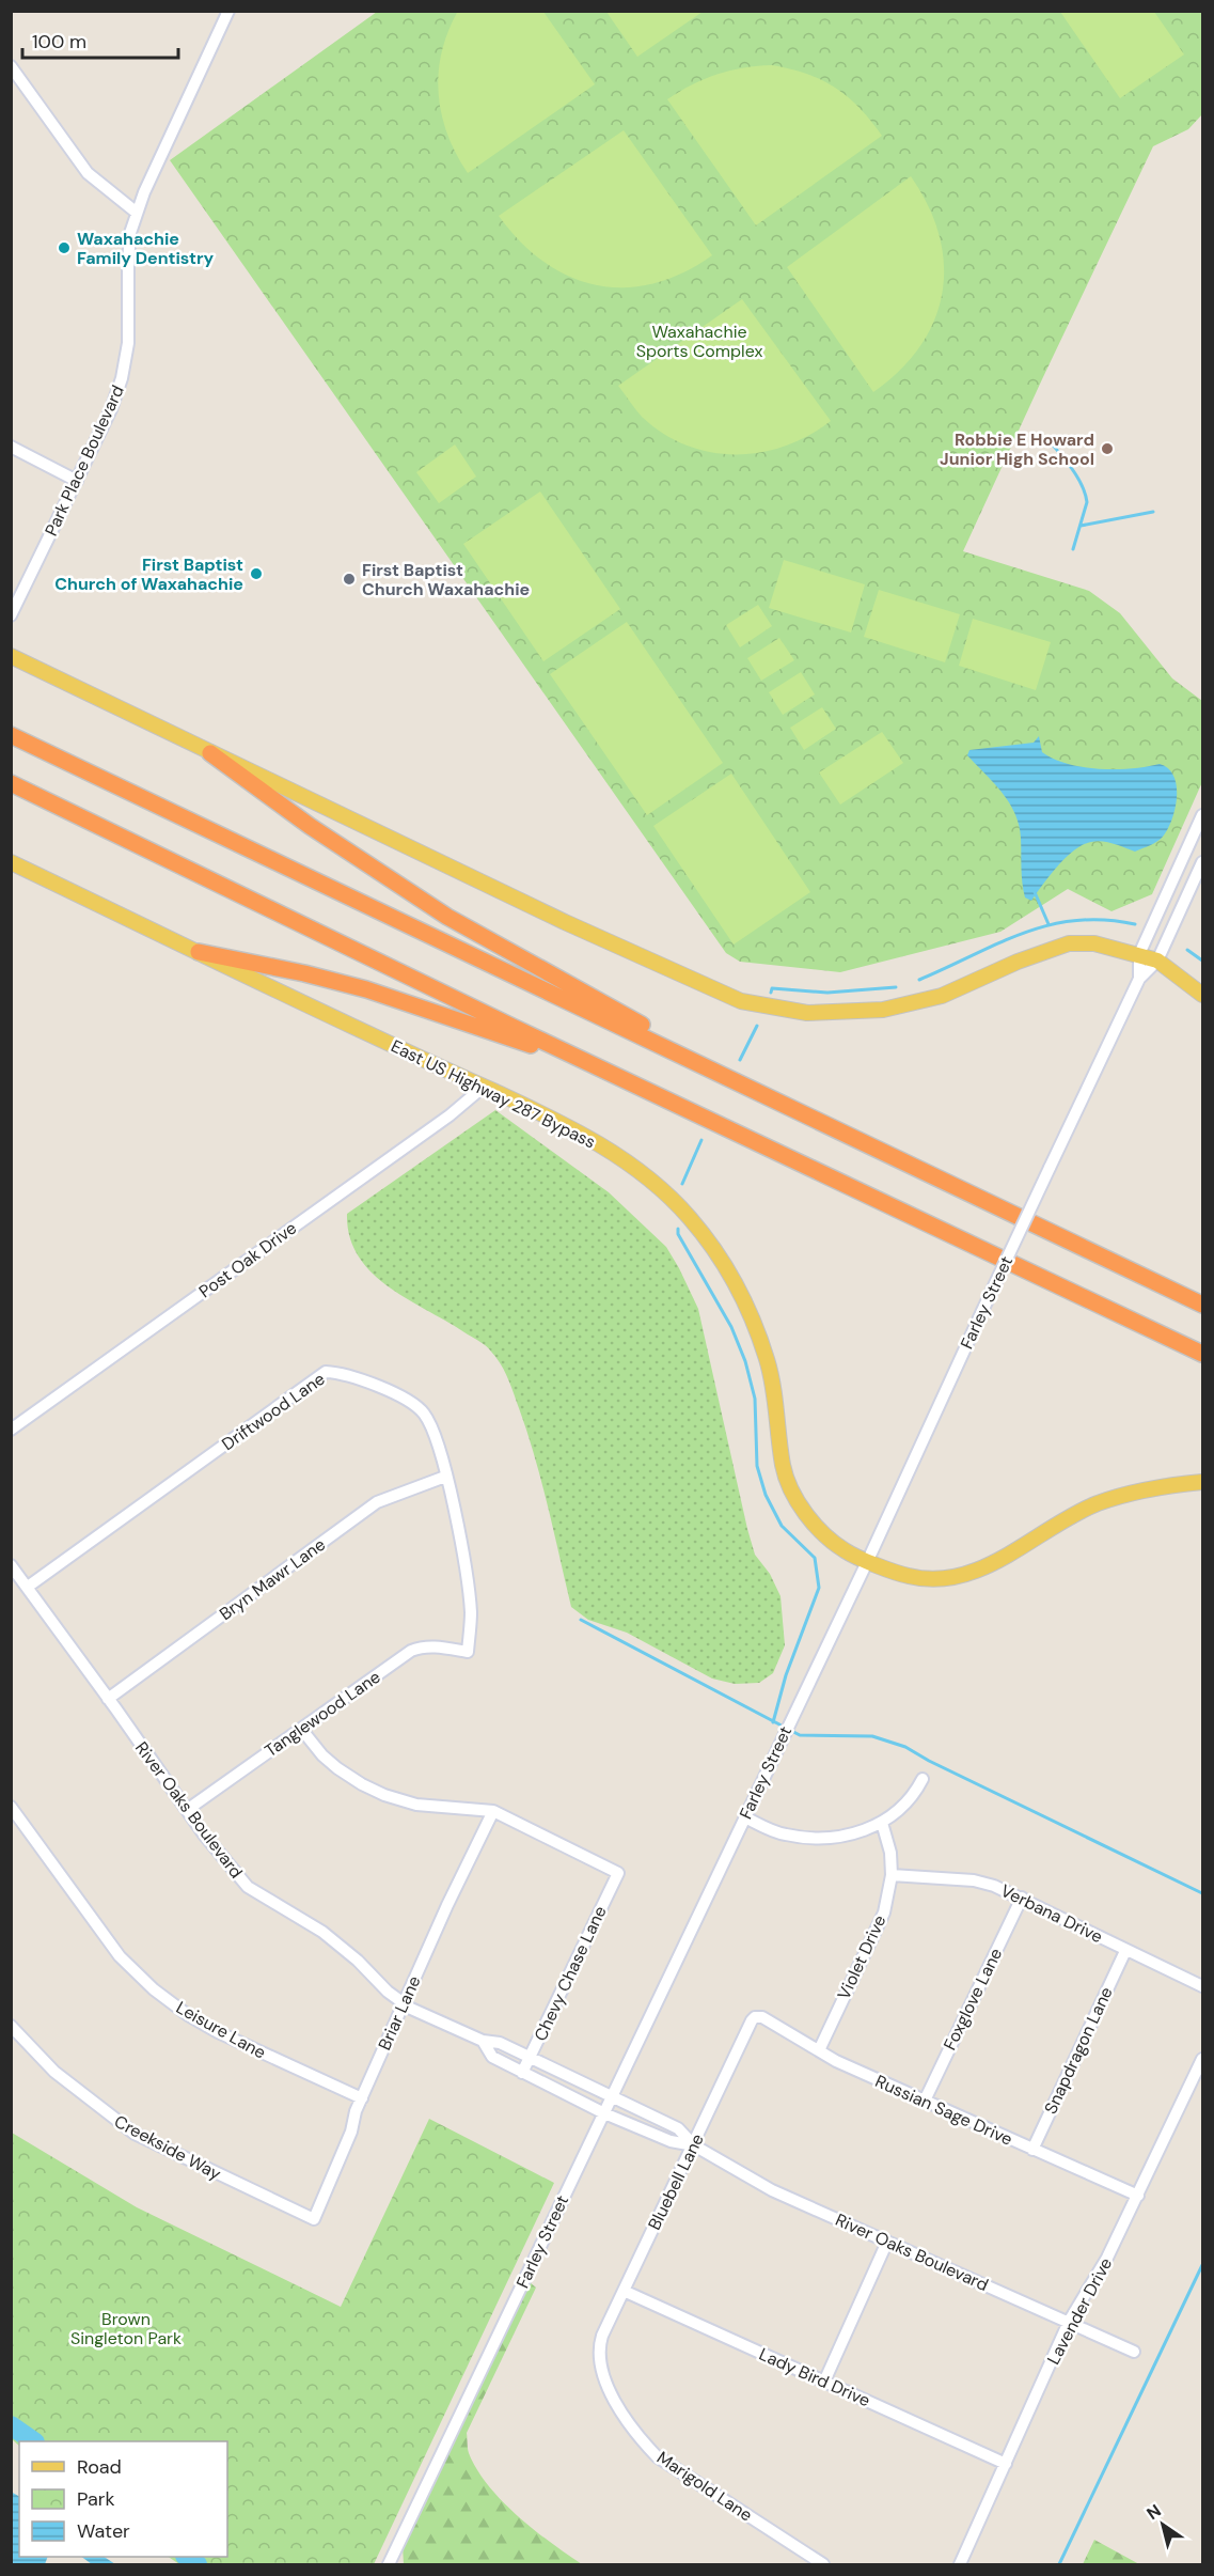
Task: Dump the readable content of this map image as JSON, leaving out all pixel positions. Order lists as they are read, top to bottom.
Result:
{
  "streets": {
    "main road": ["East US Highway 287 Bypass"],
    "street": [
      "Park Place Boulevard",
      "Post Oak Drive",
      "Farley Street",
      "Driftwood Lane",
      "Bryn Mawr Lane",
      "Tanglewood Lane",
      "River Oaks Boulevard",
      "Verbana Drive",
      "Violet Drive",
      "Chevy Chase Lane",
      "Foxglove Lane",
      "Briar Lane",
      "Leisure Lane",
      "Snapdragon Lane",
      "Russian Sage Drive",
      "Creekside Way",
      "Bluebell Lane",
      "Lavender Drive",
      "Lady Bird Drive",
      "Marigold Lane"
    ]
  },
  "crossings": [
    ["East US Highway 287 Bypass", "Post Oak Drive"],
    ["East US Highway 287 Bypass", "Farley Street"],
    ["Farley Street", "River Oaks Boulevard"],
    ["Driftwood Lane", "Bryn Mawr Lane"],
    ["Driftwood Lane", "Tanglewood Lane"],
    ["Driftwood Lane", "River Oaks Boulevard"],
    ["Bryn Mawr Lane", "River Oaks Boulevard"],
    ["Tanglewood Lane", "River Oaks Boulevard"],
    ["River Oaks Boulevard", "Chevy Chase Lane"],
    ["River Oaks Boulevard", "Briar Lane"],
    ["River Oaks Boulevard", "Bluebell Lane"],
    ["River Oaks Boulevard", "Lavender Drive"],
    ["Verbana Drive", "Violet Drive"],
    ["Verbana Drive", "Foxglove Lane"],
    ["Verbana Drive", "Snapdragon Lane"],
    ["Violet Drive", "Russian Sage Drive"],
    ["Chevy Chase Lane", "Briar Lane"],
    ["Foxglove Lane", "Russian Sage Drive"],
    ["Briar Lane", "Leisure Lane"],
    ["Briar Lane", "Creekside Way"],
    ["Snapdragon Lane", "Russian Sage Drive"],
    ["Russian Sage Drive", "Bluebell Lane"],
    ["Russian Sage Drive", "Lavender Drive"],
    ["Bluebell Lane", "Lady Bird Drive"],
    ["Bluebell Lane", "Marigold Lane"],
    ["Lavender Drive", "Lady Bird Drive"]
  ],
  "parks": ["Waxahachie Sports Complex", "Brown Singleton Park"],
  "places": [
    "Waxahachie Family Dentistry",
    "Robbie E Howard Junior High School",
    "First Baptist Church of Waxahachie",
    "First Baptist Church Waxahachie"
  ],
  "legend": ["Road", "Park", "Water"],
  "scale_bar": "100 m",
  "north": "top left"
}
